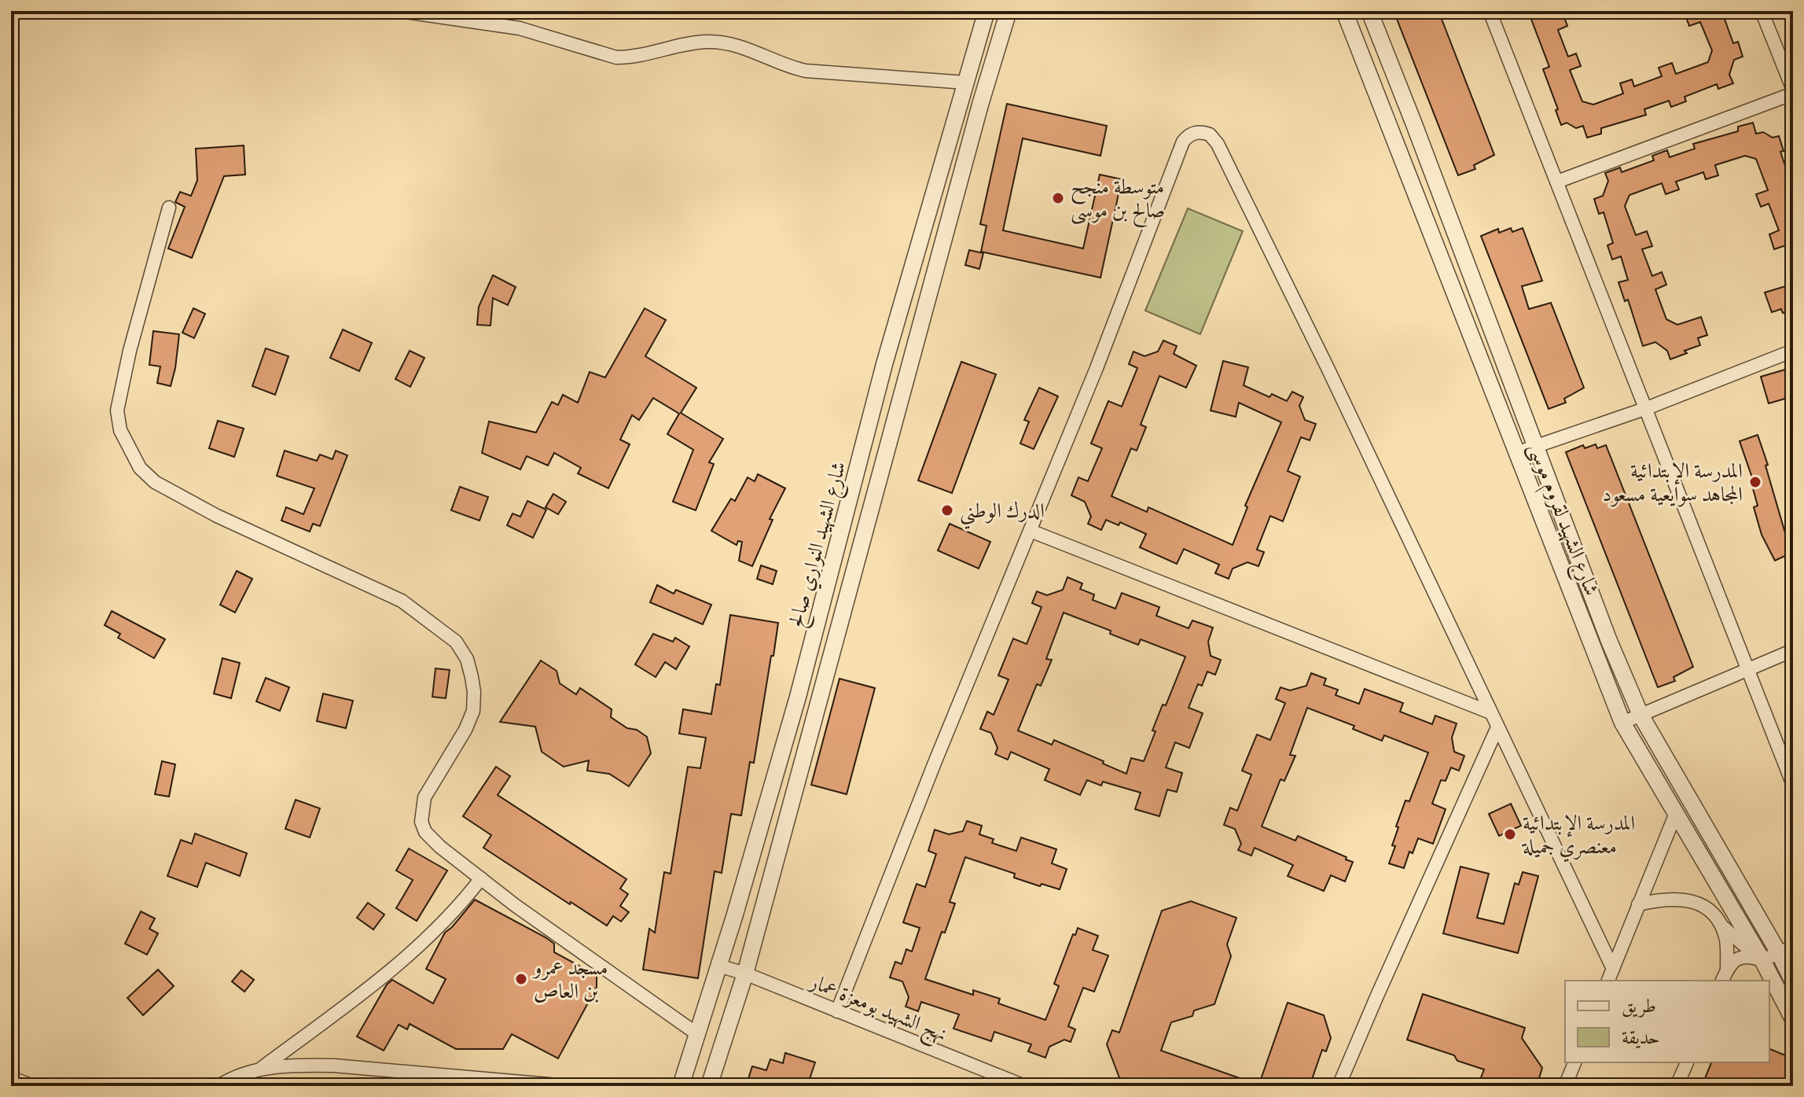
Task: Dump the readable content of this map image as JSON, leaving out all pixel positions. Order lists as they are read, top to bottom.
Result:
{
  "streets": {
    "street": ["شارع الشهيد لقروم موسى", "شارع الشهيد النواري صالح", "نهج الشهيد بومعزة عمار"]
  },
  "crossings": [
    ["شارع الشهيد النواري صالح", "نهج الشهيد بومعزة عمار"]
  ],
  "places": [
    "متوسطة منجح صالح بن موسى",
    "المدرسة الإبتدائية المجاهد سوايعية مسعود",
    "الدرك الوطني",
    "المدرسة الإبتدائية معنصري جميلة",
    "مسجد عمرو بن العاص"
  ],
  "legend": ["طريق", "حديقة"]
}
